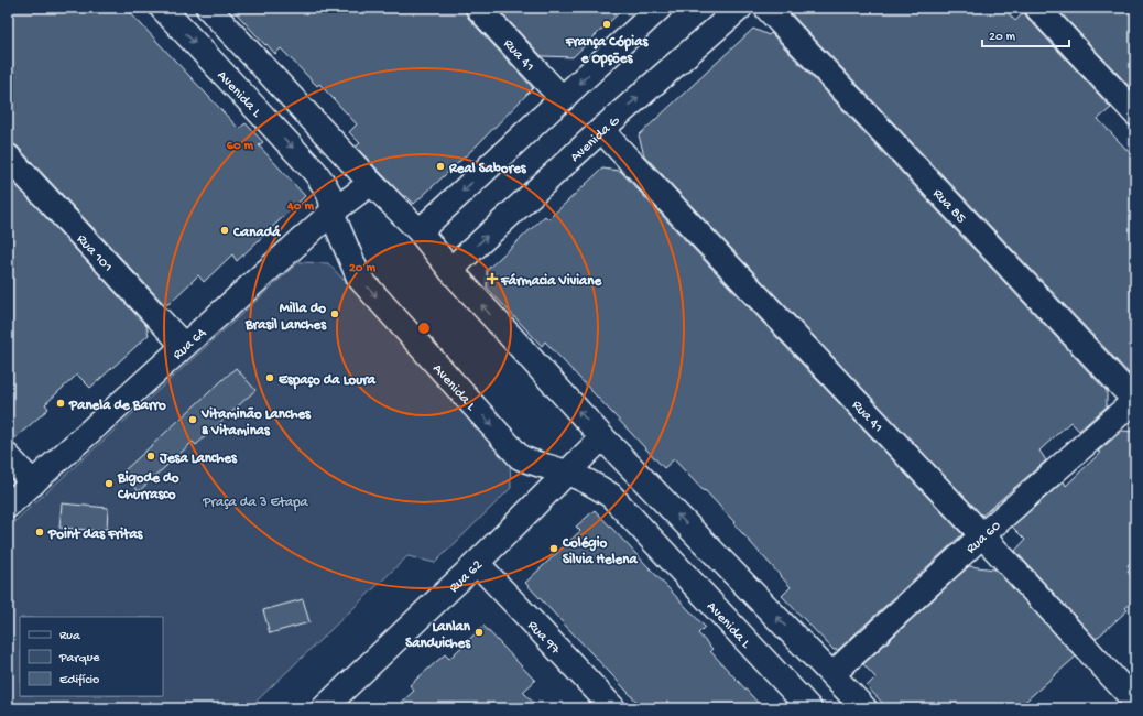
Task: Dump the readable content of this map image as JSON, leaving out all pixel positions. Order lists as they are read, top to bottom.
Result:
{
  "streets": {
    "street": [
      "Rua 41",
      "Avenida L",
      "Avenida G",
      "Rua 85",
      "Rua 101",
      "Rua 64",
      "Rua 60",
      "Rua 62",
      "Rua 97"
    ]
  },
  "crossings": [
    ["Rua 41", "Avenida G"],
    ["Rua 41", "Rua 60"],
    ["Avenida L", "Rua 64"],
    ["Avenida L", "Rua 62"],
    ["Rua 85", "Rua 60"],
    ["Rua 101", "Rua 64"],
    ["Rua 62", "Rua 97"]
  ],
  "parks": ["Praça da 3 Etapa"],
  "places": {
    "other": [
      "França Cópias e Opções",
      "Real Sabores",
      "Canadá",
      "Milla do Brasil Lanches",
      "Espaço da Loura",
      "Panela de Barro",
      "Vitaminão Lanches & Vitaminas",
      "Jesa Lanches",
      "Bigode do Churrasco",
      "Point das Fritas",
      "Colégio Silvia Helena",
      "Lanlan Sanduiches"
    ],
    "health": ["Fármacia Viviane"]
  },
  "legend": ["Rua", "Parque", "Edifício"],
  "scale_bar": "20 m",
  "rings": ["60 m", "40 m", "20 m"]
}
